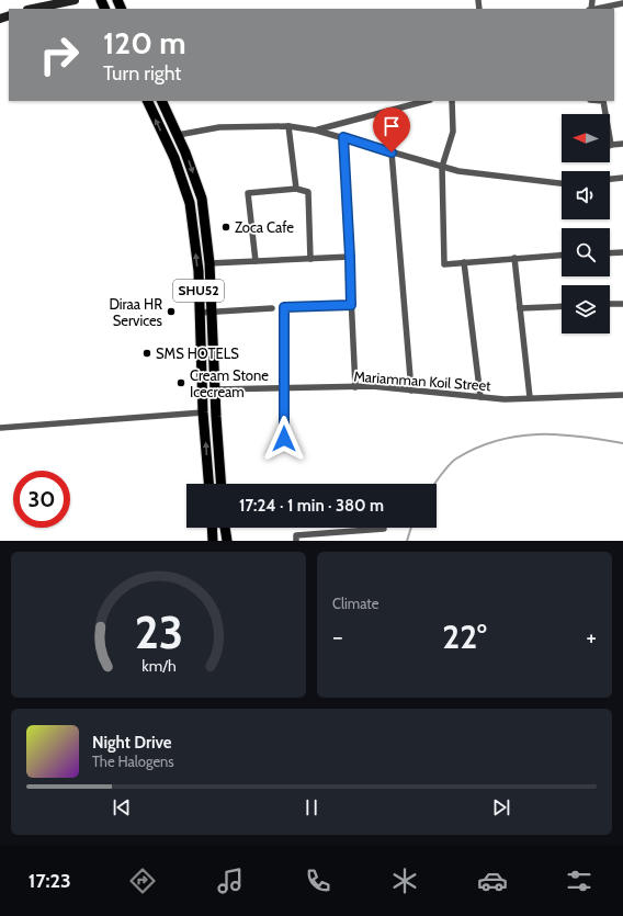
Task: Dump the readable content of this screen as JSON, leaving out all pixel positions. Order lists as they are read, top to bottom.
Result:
{
  "streets": {
    "main road": ["SHU52"],
    "street": ["Mariamman Koil Street"]
  },
  "crossings": [
    ["SHU52", "Mariamman Koil Street"]
  ],
  "places": [
    "Zoca Cafe",
    "Diraa HR Services",
    "SMS HOTELS",
    "Cream Stone Icecream"
  ],
  "north": "left",
  "page": {
    "turn": ["120 m", "Turn right"],
    "limit": "30",
    "trip": "17:24 · 1 min · 380 m",
    "tile": "Climate",
    "heat": ["−", "22°", "+"],
    "song": ["Night Drive", "The Halogens"],
    "tabs": "17:23",
    "gauge": ["23", "km/h"]
  }
}
